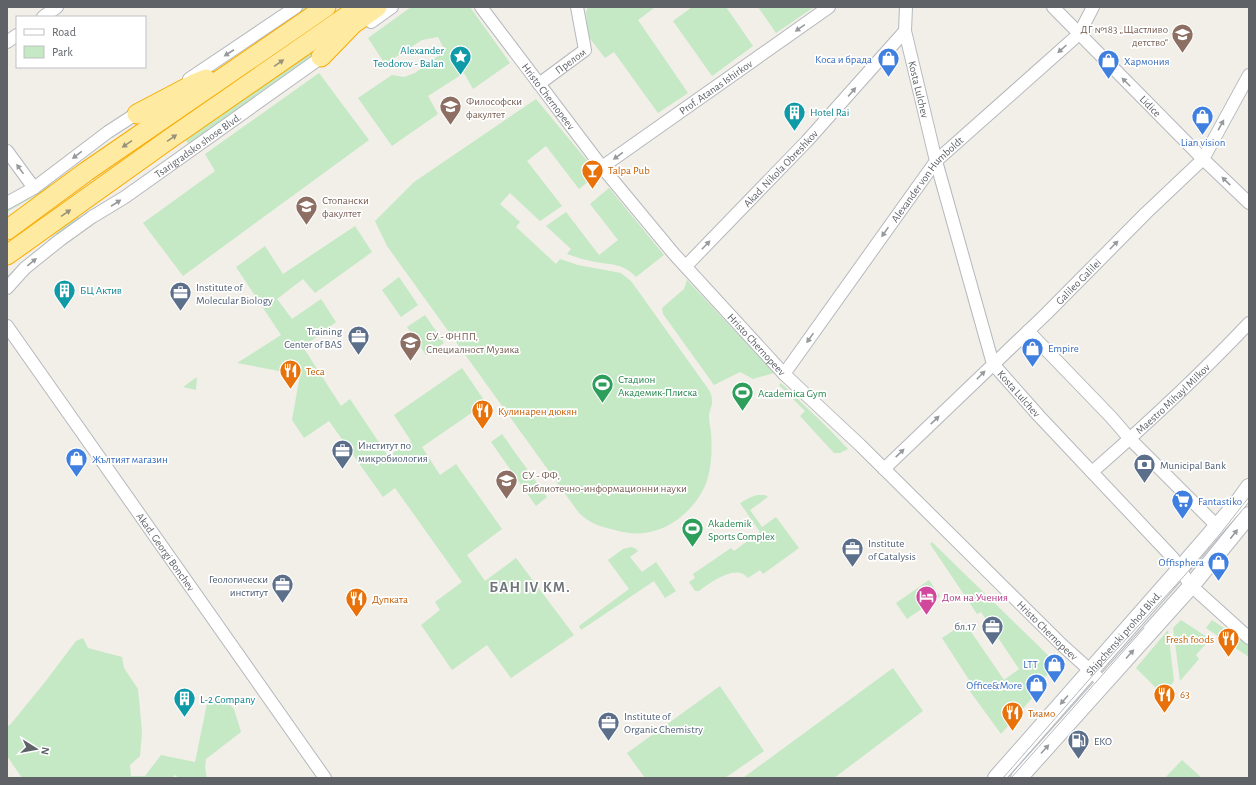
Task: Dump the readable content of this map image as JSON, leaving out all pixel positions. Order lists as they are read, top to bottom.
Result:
{
  "streets": {
    "highway": ["Tsarigradsko shose Blvd."],
    "main road": ["Shipchenski prohod Blvd."],
    "street": [
      "Прелом",
      "Prof. Atanas Ishirkov",
      "Kosta Lulchev",
      "Hristo Chernopeev",
      "Lidice",
      "Akad. Nikola Obreshkov",
      "Alexander von Humboldt",
      "Galileo Galilei",
      "Maestro Mihayl Milkov",
      "Akad. Georgi Bonchev"
    ]
  },
  "crossings": [
    ["Прелом", "Hristo Chernopeev"],
    ["Prof. Atanas Ishirkov", "Hristo Chernopeev"],
    ["Kosta Lulchev", "Akad. Nikola Obreshkov"],
    ["Kosta Lulchev", "Alexander von Humboldt"],
    ["Kosta Lulchev", "Galileo Galilei"],
    ["Kosta Lulchev", "Maestro Mihayl Milkov"],
    ["Kosta Lulchev", "Shipchenski prohod Blvd."],
    ["Hristo Chernopeev", "Akad. Nikola Obreshkov"],
    ["Hristo Chernopeev", "Alexander von Humboldt"],
    ["Hristo Chernopeev", "Galileo Galilei"],
    ["Hristo Chernopeev", "Shipchenski prohod Blvd."],
    ["Lidice", "Alexander von Humboldt"],
    ["Lidice", "Galileo Galilei"]
  ],
  "one_way": [
    "Prof. Atanas Ishirkov",
    "Lidice",
    "Akad. Nikola Obreshkov",
    "Alexander von Humboldt",
    "Galileo Galilei"
  ],
  "districts": ["БАН IV КМ."],
  "places": {
    "school or university": [
      "ДГ №183 „Щастливо детство“",
      "Философски факултет",
      "Стопански факултет",
      "СУ - ФНПП, Специалност Музика",
      "СУ - ФФ, Библиотечно-информационни науки"
    ],
    "place": ["Alexander Teodorov - Balan"],
    "shop": [
      "Коса и брада",
      "Хармония",
      "Lian vision",
      "Empire",
      "Жълтият магазин",
      "Offisphera",
      "LTT",
      "Office&More"
    ],
    "building": ["Hotel Rai", "БЦ Актив", "L-2 Company"],
    "bar": ["Talpa Pub"],
    "office": [
      "Institute of Molecular Biology",
      "Training Center of BAS",
      "Институт по микробиология",
      "Institute of Catalysis",
      "Геологически институт",
      "бл.17",
      "Institute of Organic Chemistry"
    ],
    "restaurant": [
      "Теса",
      "Кулинарен дюкян",
      "Дупката",
      "Fresh foods",
      "63",
      "Тиамо"
    ],
    "sports": ["Стадион Академик-Плиска", "Academica Gym", "Akademik Sports Complex"],
    "bank": ["Municipal Bank"],
    "supermarket": ["Fantastiko"],
    "hotel": ["Дом на Учения"],
    "fuel station": ["EKO"]
  },
  "legend": ["Road", "Park"],
  "north": "right"
}
